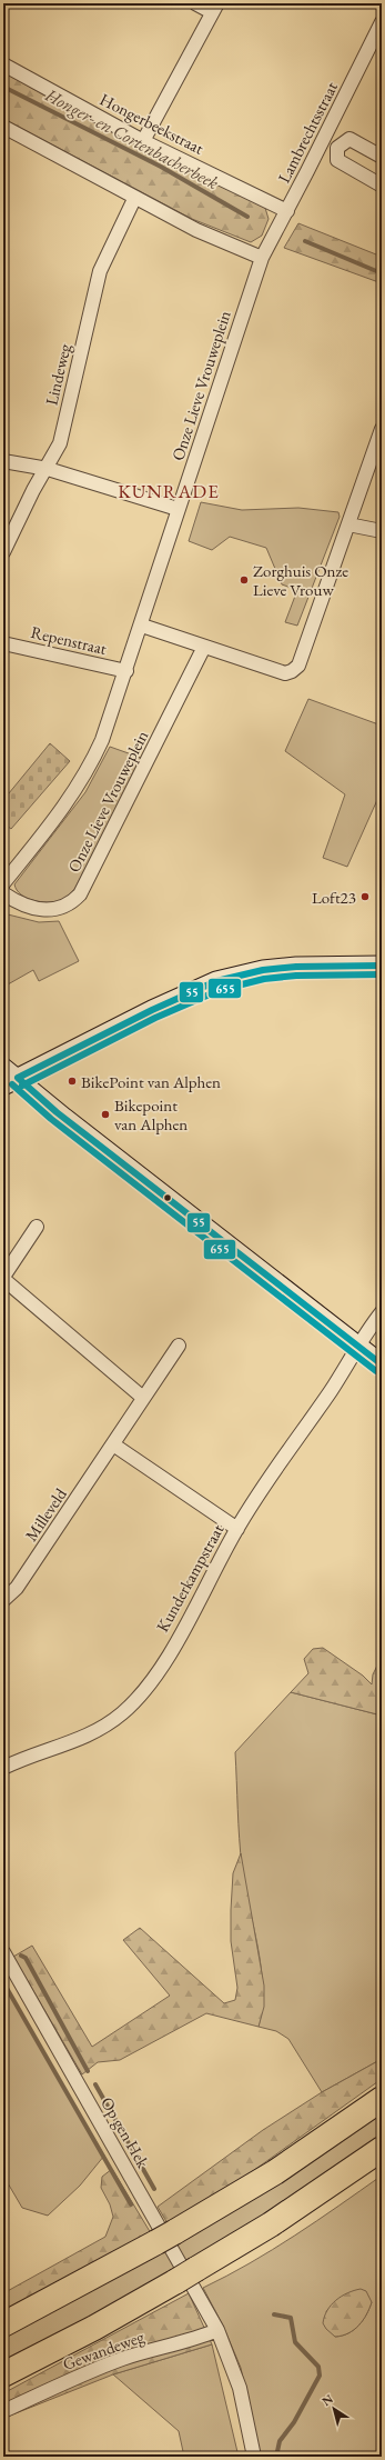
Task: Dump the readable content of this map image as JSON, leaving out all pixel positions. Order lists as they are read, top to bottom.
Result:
{
  "streets": {
    "street": [
      "Hongerbeekstraat",
      "Lambrechtsstraat",
      "Lindeweg",
      "Onze Lieve Vrouweplein",
      "Repenstraat",
      "Milleveld",
      "Kunderkampstraat",
      "Op gen Hek",
      "Gewandeweg"
    ]
  },
  "crossings": [
    ["Hongerbeekstraat", "Lambrechtsstraat"],
    ["Lambrechtsstraat", "Onze Lieve Vrouweplein"],
    ["Onze Lieve Vrouweplein", "Repenstraat"],
    ["Op gen Hek", "Gewandeweg"]
  ],
  "districts": ["KUNRADE"],
  "water": ["Honger- en Cortenbacherbeek"],
  "places": [
    "Zorghuis Onze Lieve Vrouw",
    "Loft23",
    "BikePoint van Alphen",
    "Bikepoint van Alphen"
  ],
  "lines": ["transit line 55", "transit line 655"],
  "north": "top left"
}
